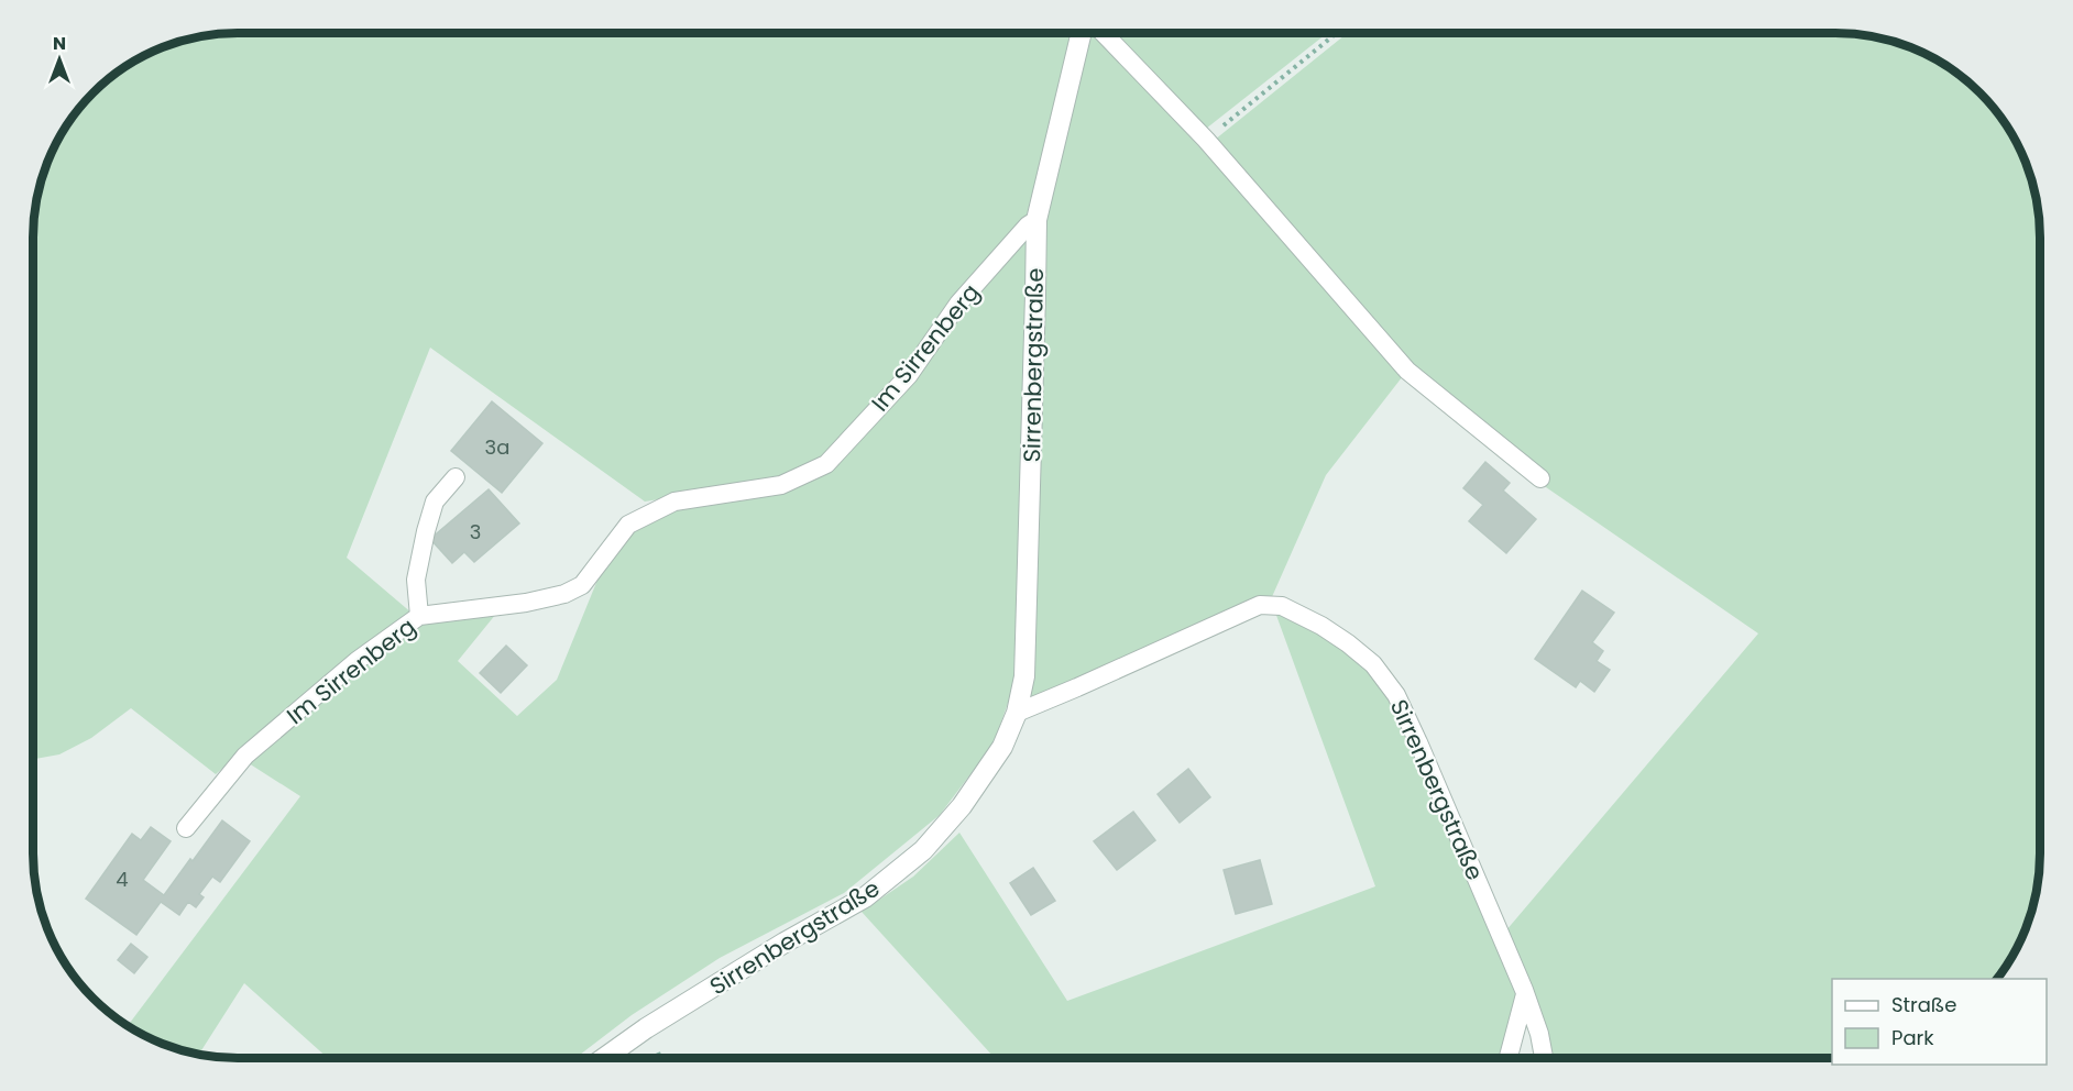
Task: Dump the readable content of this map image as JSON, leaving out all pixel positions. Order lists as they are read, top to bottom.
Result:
{
  "streets": {
    "street": ["Sirrenbergstraße"],
    "lane": ["Im Sirrenberg"]
  },
  "crossings": [
    ["Im Sirrenberg", "Sirrenbergstraße"]
  ],
  "house_numbers": ["3a", "3", "4"],
  "legend": ["Straße", "Park"],
  "north": "top"
}
